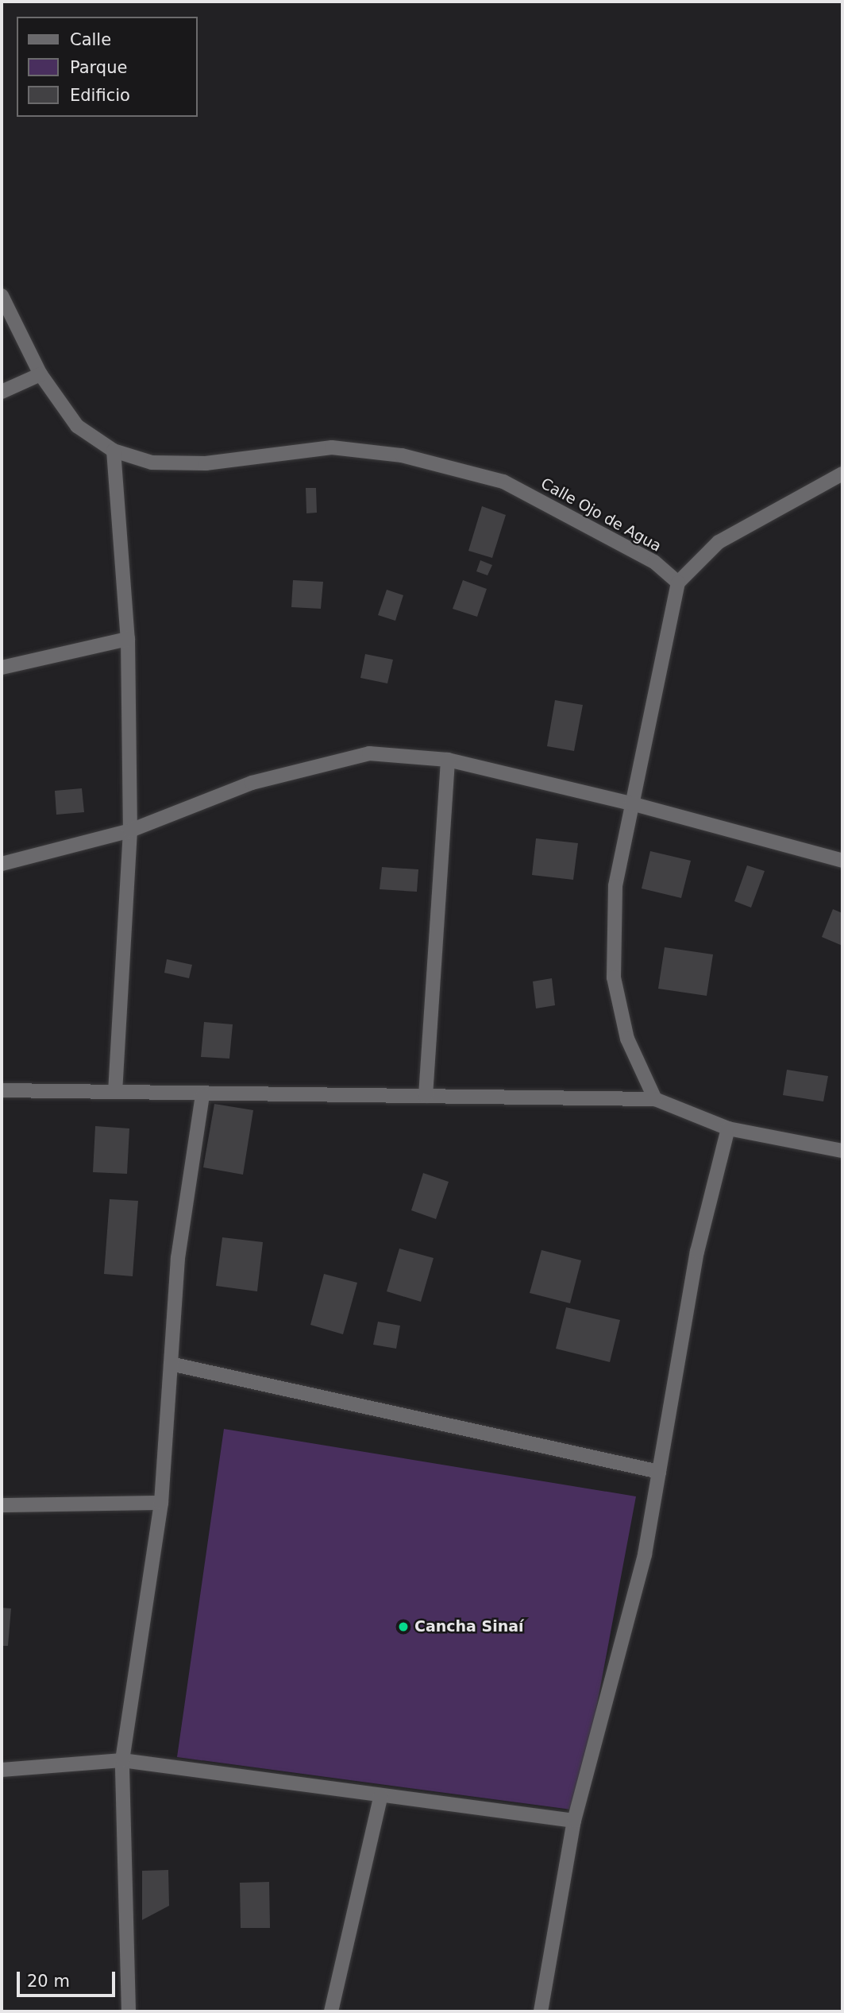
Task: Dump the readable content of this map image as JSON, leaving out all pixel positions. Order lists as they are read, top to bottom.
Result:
{
  "streets": {
    "street": ["Calle Ojo de Agua"]
  },
  "places": ["Cancha Sinaí"],
  "legend": ["Calle", "Parque", "Edificio"],
  "scale_bar": "20 m"
}
